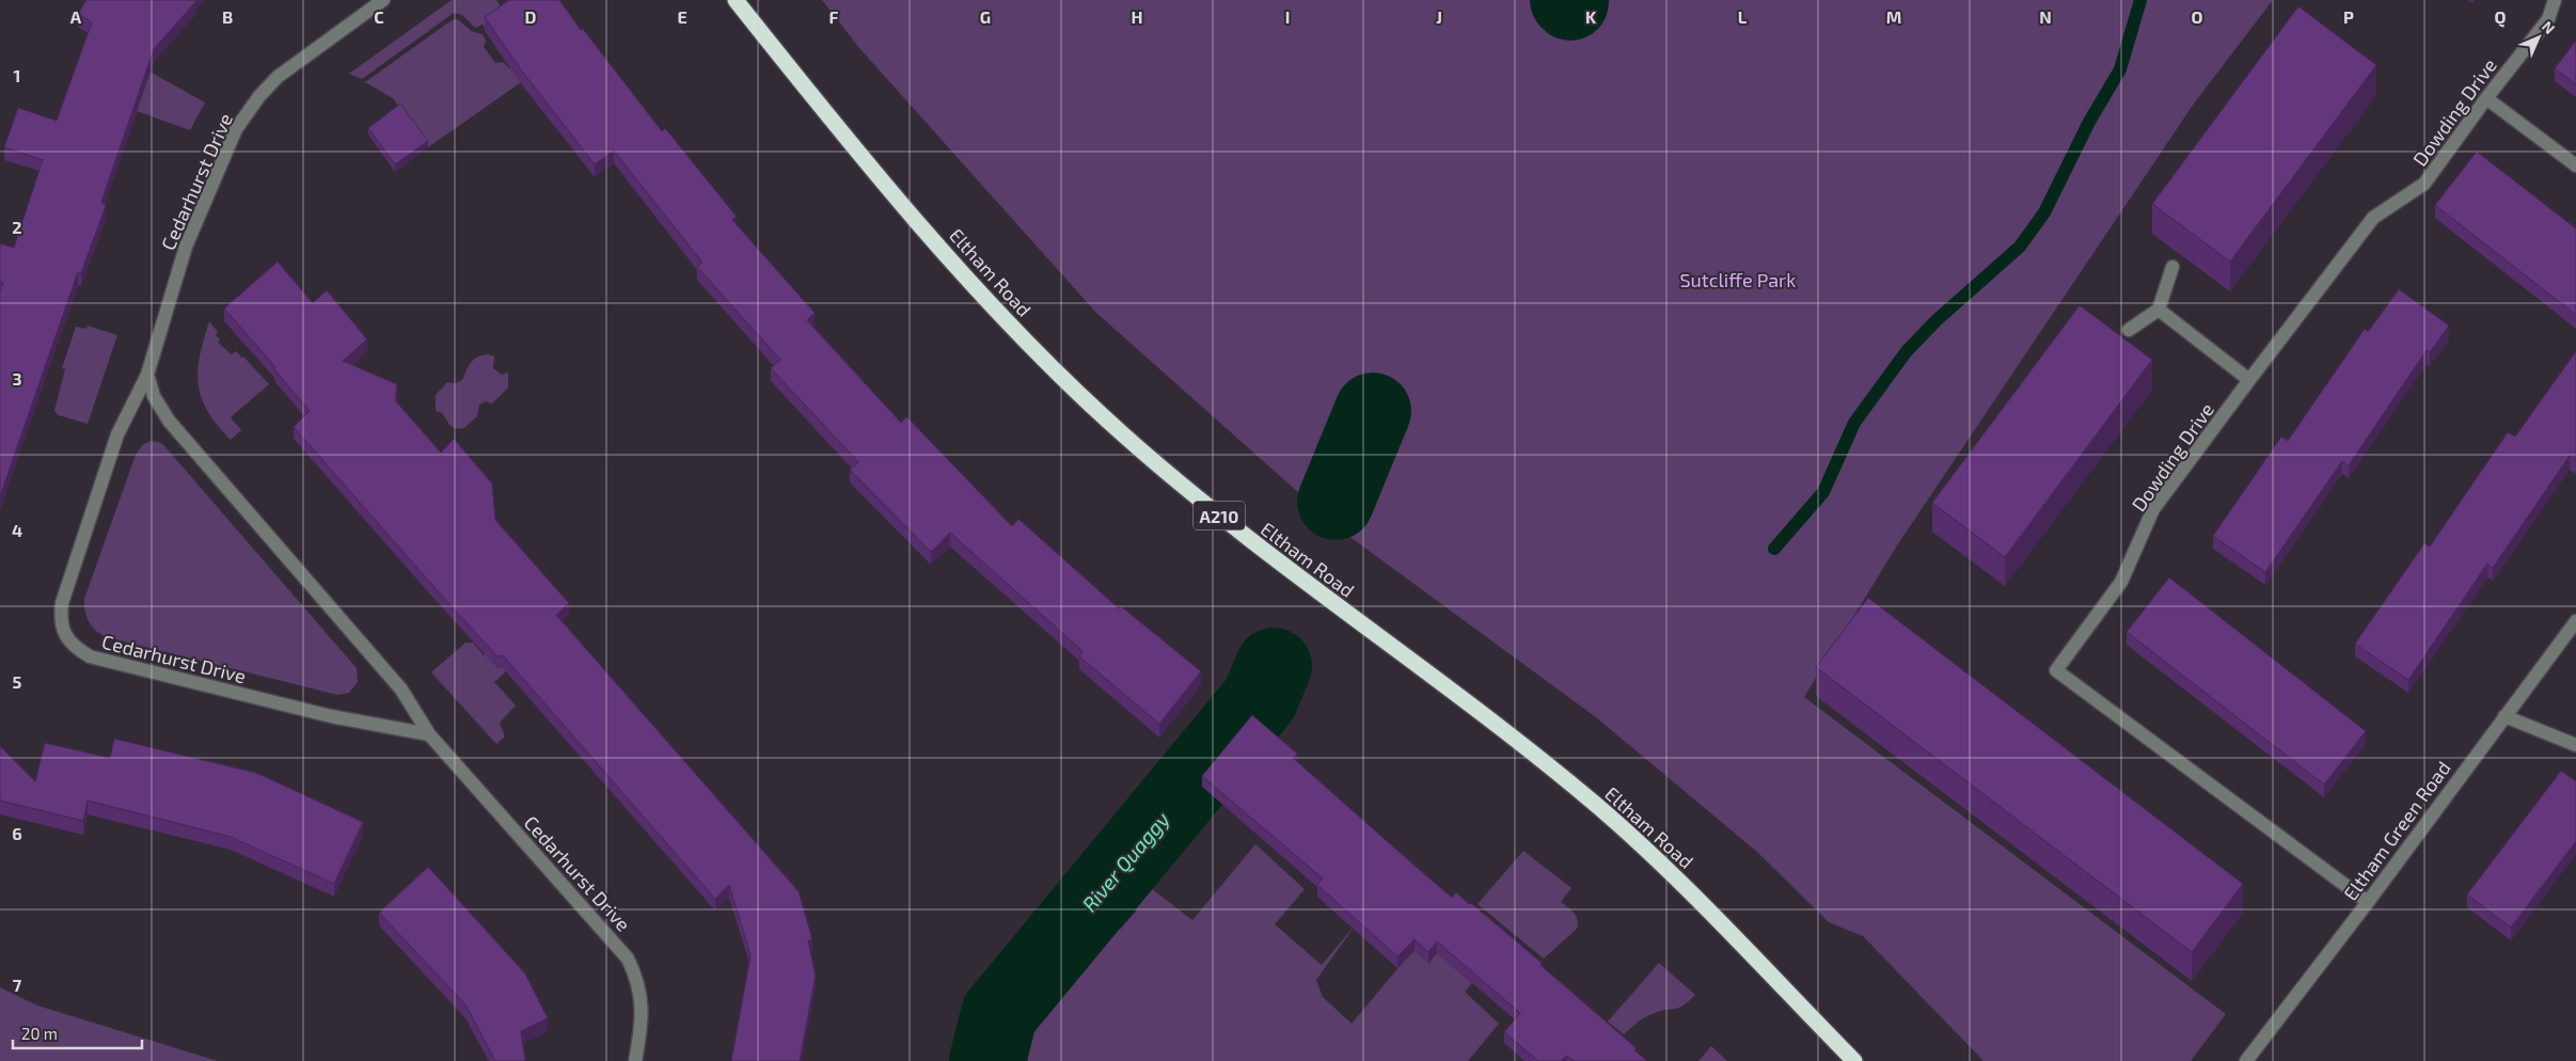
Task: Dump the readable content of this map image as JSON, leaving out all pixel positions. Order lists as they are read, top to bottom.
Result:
{
  "streets": {
    "highway": ["Eltham Road", "A210"],
    "street": ["Dowding Drive", "Cedarhurst Drive", "Eltham Green Road"]
  },
  "crossings": [
    ["Dowding Drive", "Eltham Green Road"]
  ],
  "water": ["River Quaggy"],
  "parks": ["Sutcliffe Park"],
  "scale_bar": "20 m",
  "north": "top right",
  "grid": {
    "columns": [
      "A",
      "B",
      "C",
      "D",
      "E",
      "F",
      "G",
      "H",
      "I",
      "J",
      "K",
      "L",
      "M",
      "N",
      "O",
      "P",
      "Q"
    ],
    "rows": [
      "1",
      "2",
      "3",
      "4",
      "5",
      "6",
      "7"
    ]
  }
}
